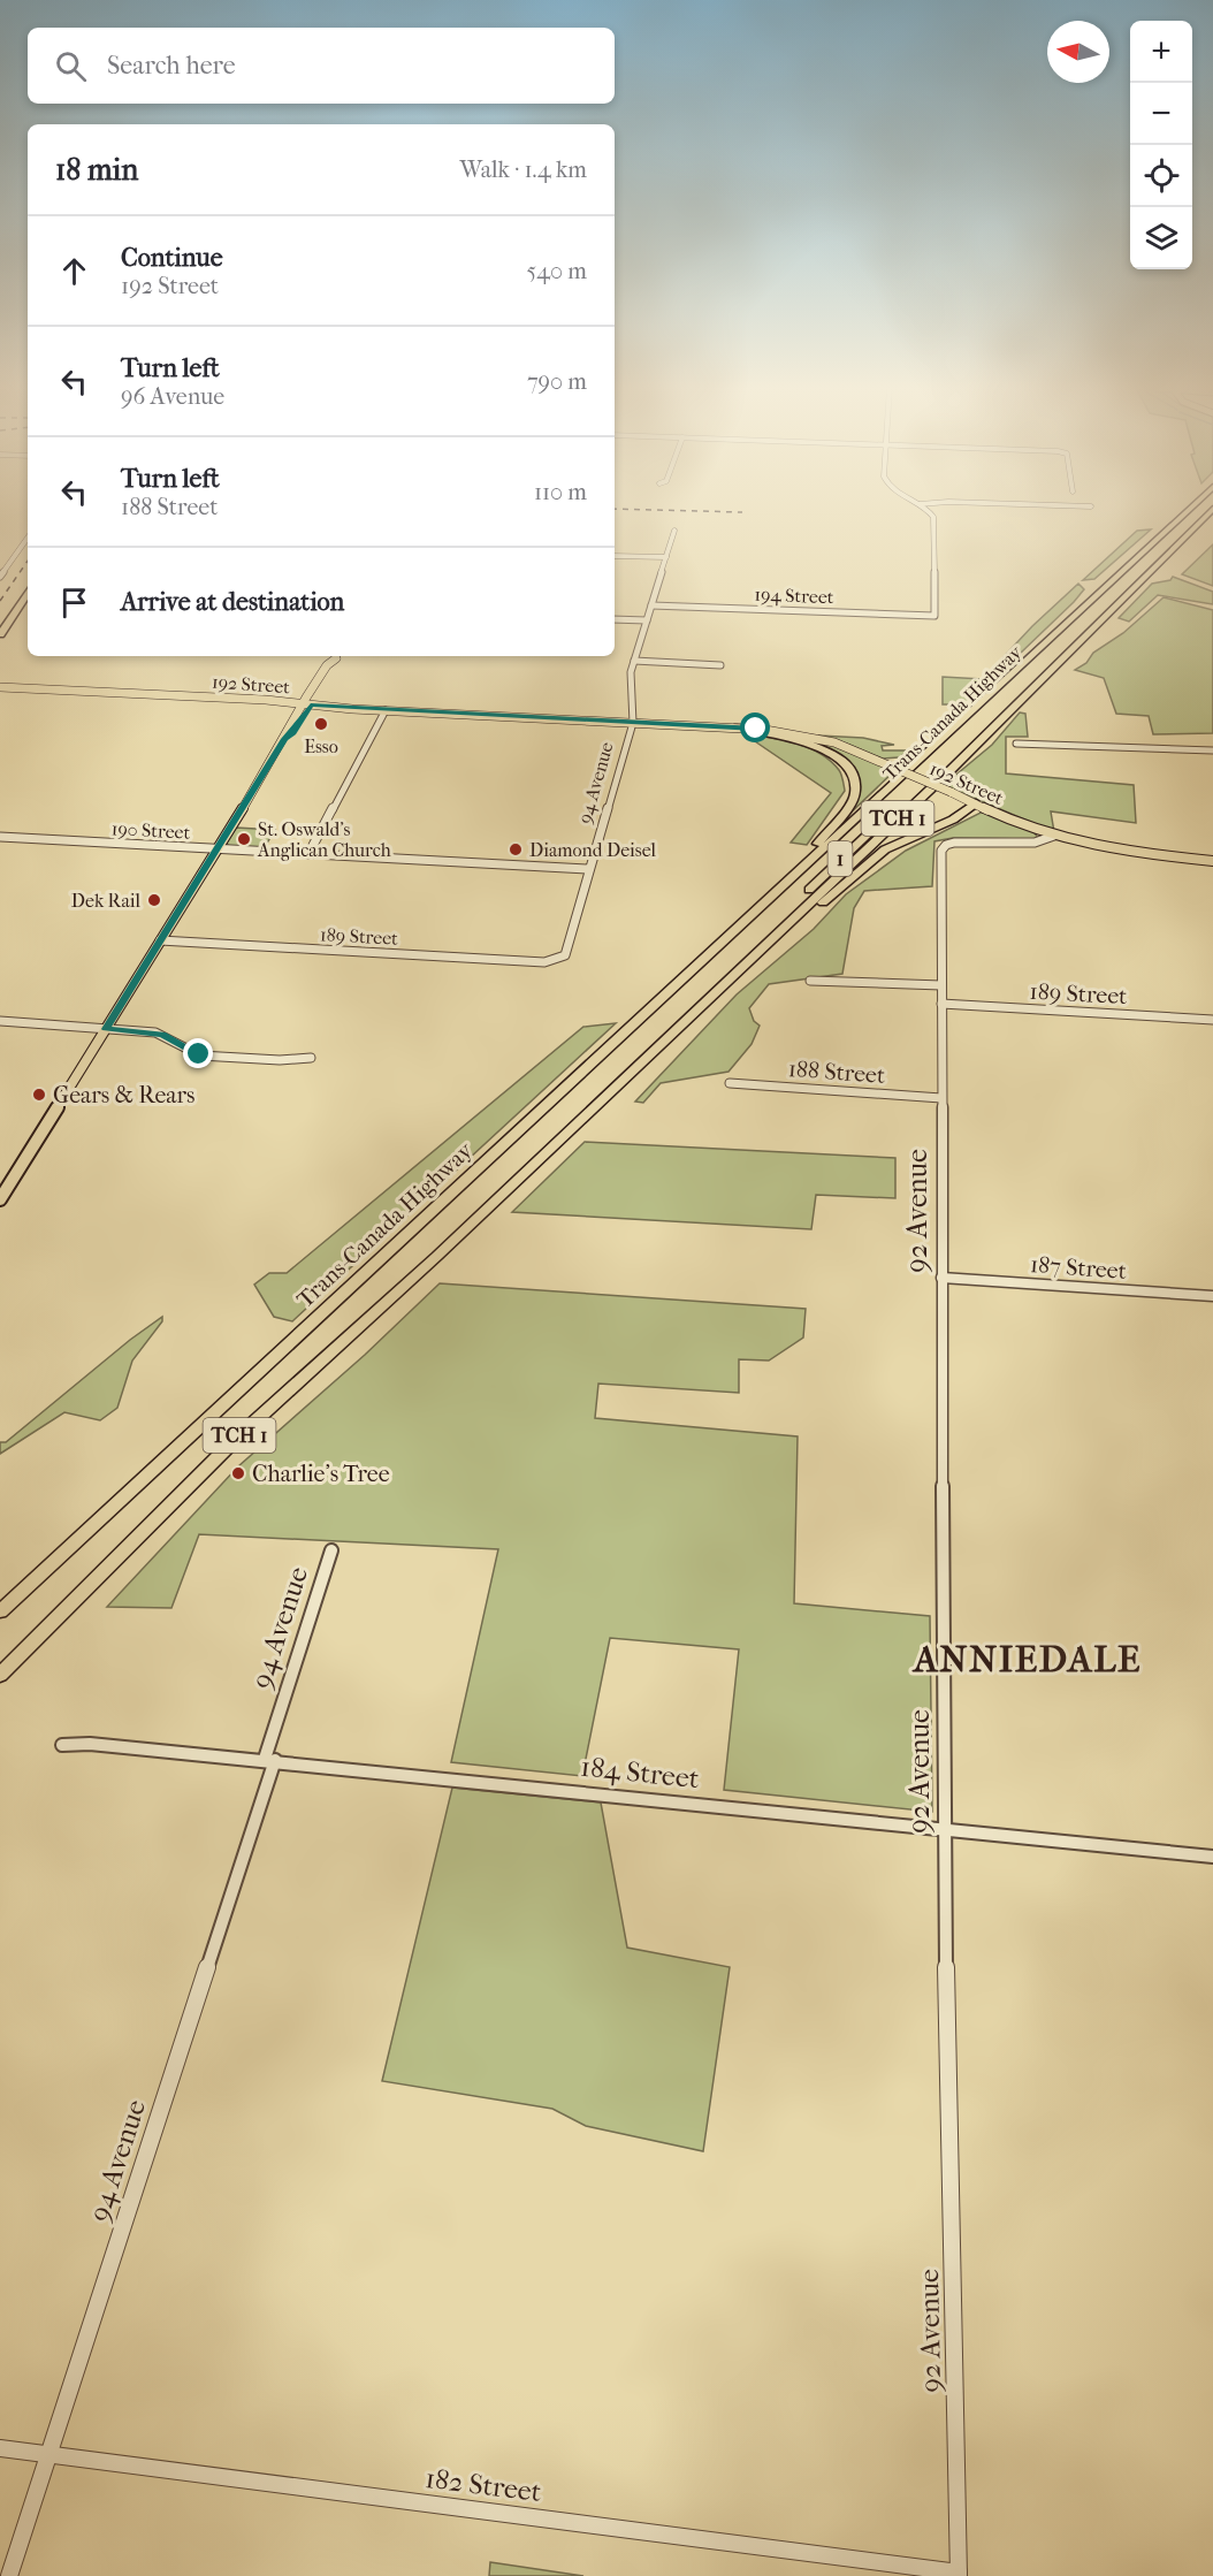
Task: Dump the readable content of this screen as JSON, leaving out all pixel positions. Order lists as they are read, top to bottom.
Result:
{
  "streets": {
    "highway": ["Trans-Canada Highway", "TCH 1", "1"],
    "main road": ["192 Street"],
    "street": [
      "194 Street",
      "94 Avenue",
      "190 Street",
      "189 Street",
      "188 Street",
      "92 Avenue",
      "187 Street",
      "184 Street",
      "182 Street"
    ]
  },
  "crossings": [
    ["194 Street", "94 Avenue"],
    ["192 Street", "94 Avenue"],
    ["192 Street", "92 Avenue"],
    ["94 Avenue", "190 Street"],
    ["94 Avenue", "189 Street"],
    ["94 Avenue", "184 Street"],
    ["94 Avenue", "182 Street"],
    ["189 Street", "92 Avenue"],
    ["188 Street", "92 Avenue"],
    ["92 Avenue", "187 Street"],
    ["92 Avenue", "184 Street"],
    ["92 Avenue", "182 Street"]
  ],
  "districts": ["ANNIEDALE"],
  "places": [
    "Esso",
    "St. Oswald's Anglican Church",
    "Diamond Deisel",
    "Dek Rail",
    "Gears & Rears",
    "Charlie's Tree"
  ],
  "north": "left",
  "page": {
    "map_buttons": ["+", "−"],
    "search": "Search here",
    "heading": ["18 min", "Walk · 1.4 km"],
    "list": [
      ["Continue", "192 Street", "540 m"],
      ["Turn left", "96 Avenue", "790 m"],
      ["Turn left", "188 Street", "110 m"],
      "Arrive at destination"
    ]
  }
}
